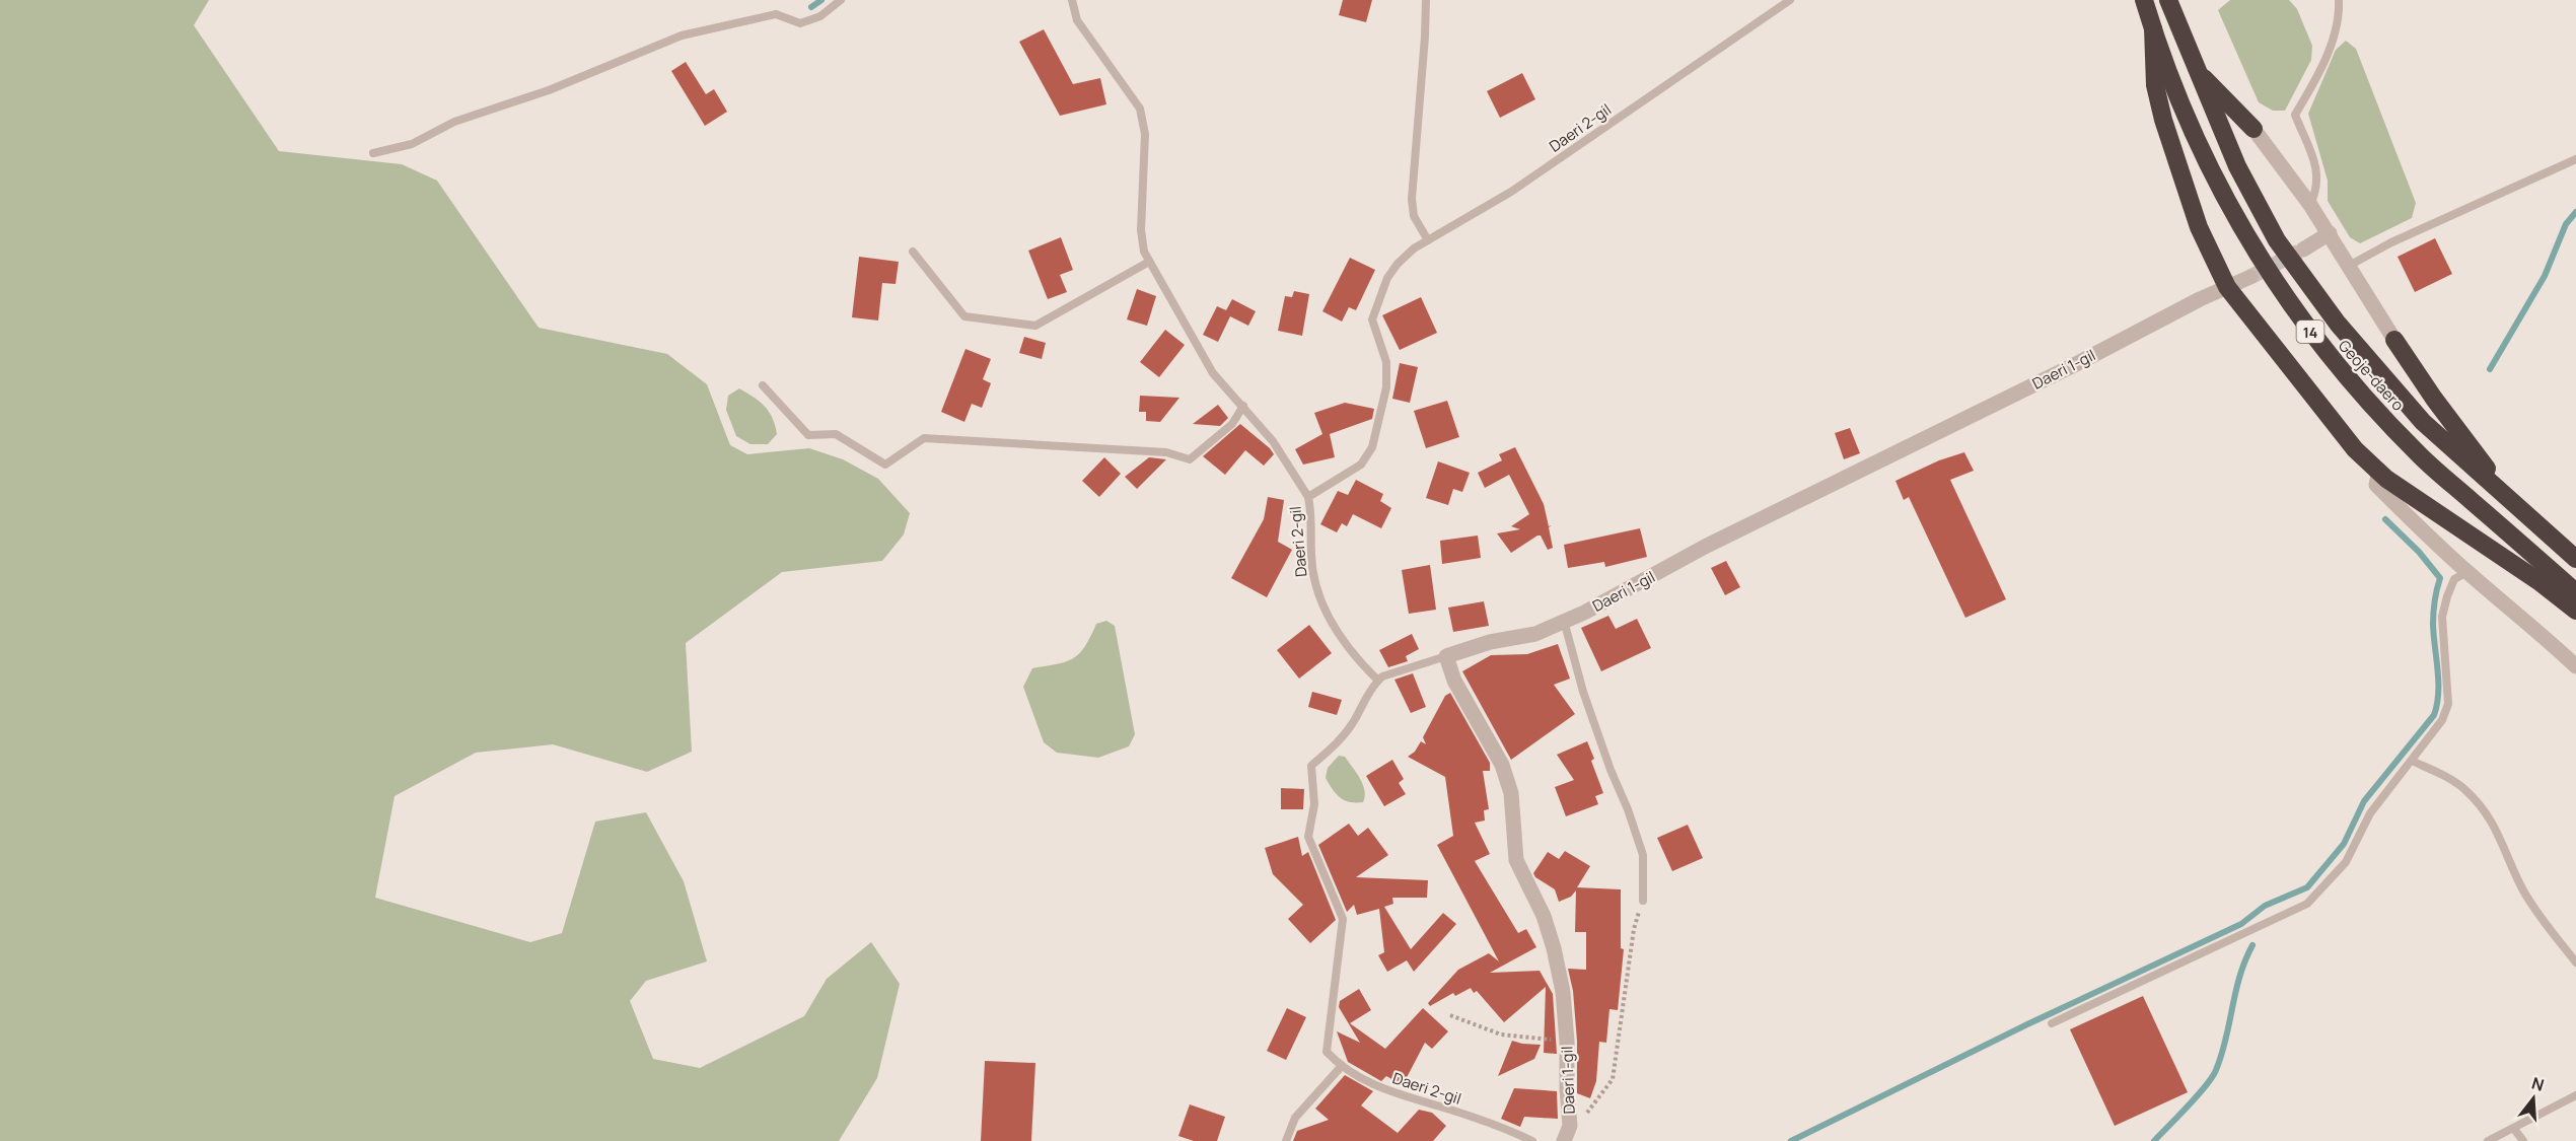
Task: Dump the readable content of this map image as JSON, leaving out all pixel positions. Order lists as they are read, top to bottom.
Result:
{
  "streets": {
    "highway": ["14", "Geoje-daero"],
    "street": ["Daeri 1-gil"],
    "lane": ["Daeri 2-gil"]
  },
  "north": "top"
}
